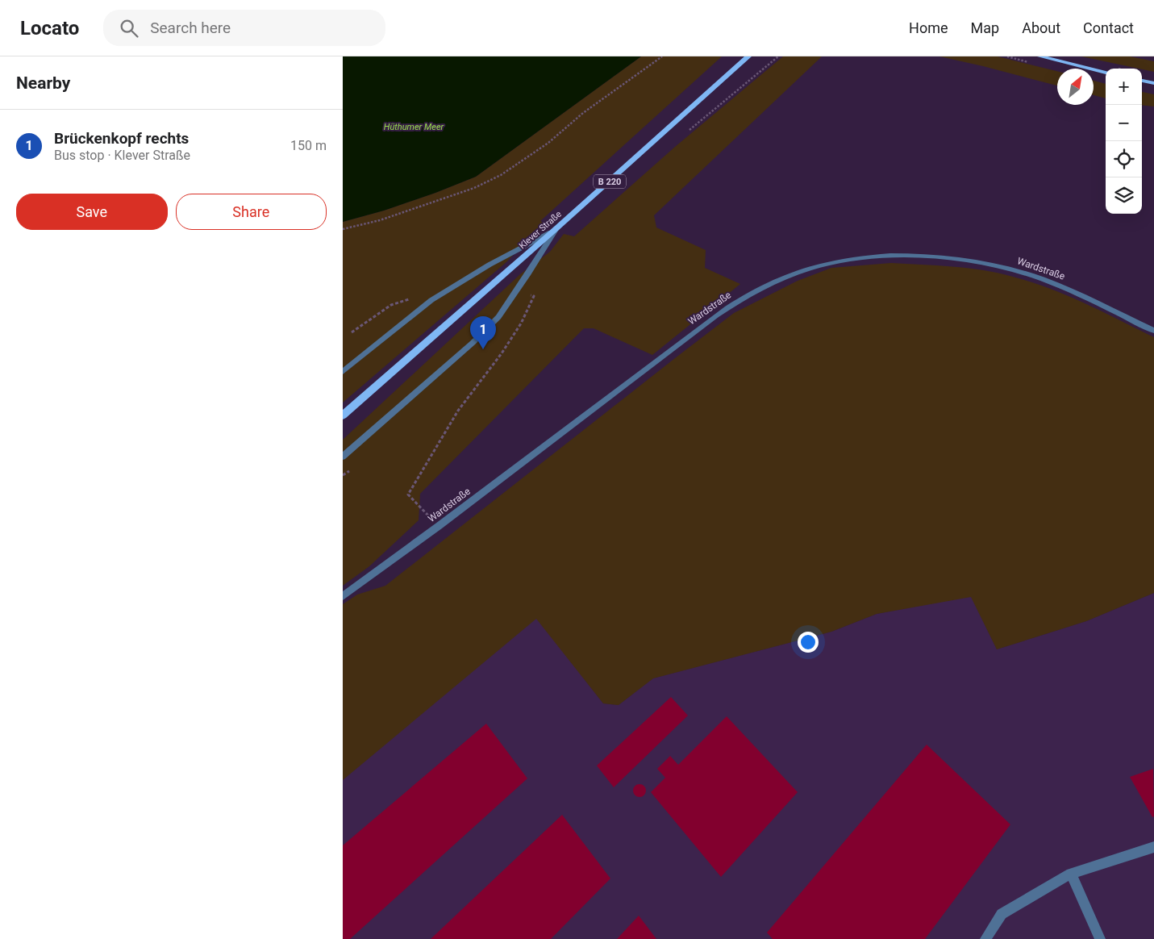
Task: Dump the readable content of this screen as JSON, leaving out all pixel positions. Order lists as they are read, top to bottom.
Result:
{
  "streets": {
    "main road": ["B 220", "Klever Straße"],
    "street": ["Wardstraße"]
  },
  "water": ["Hüthumer Meer"],
  "north": "top right",
  "page": {
    "header": "Locato",
    "search": "Search here",
    "nav": [
      "Home",
      "Map",
      "About",
      "Contact"
    ],
    "heading": "Nearby",
    "map_buttons": ["+", "−"],
    "list": [
      {
        "mark": "1",
        "name": "Brückenkopf rechts",
        "note": "Bus stop · Klever Straße",
        "value": "150 m"
      }
    ],
    "buttons": ["Save", "Share"],
    "pins": "1"
  }
}
